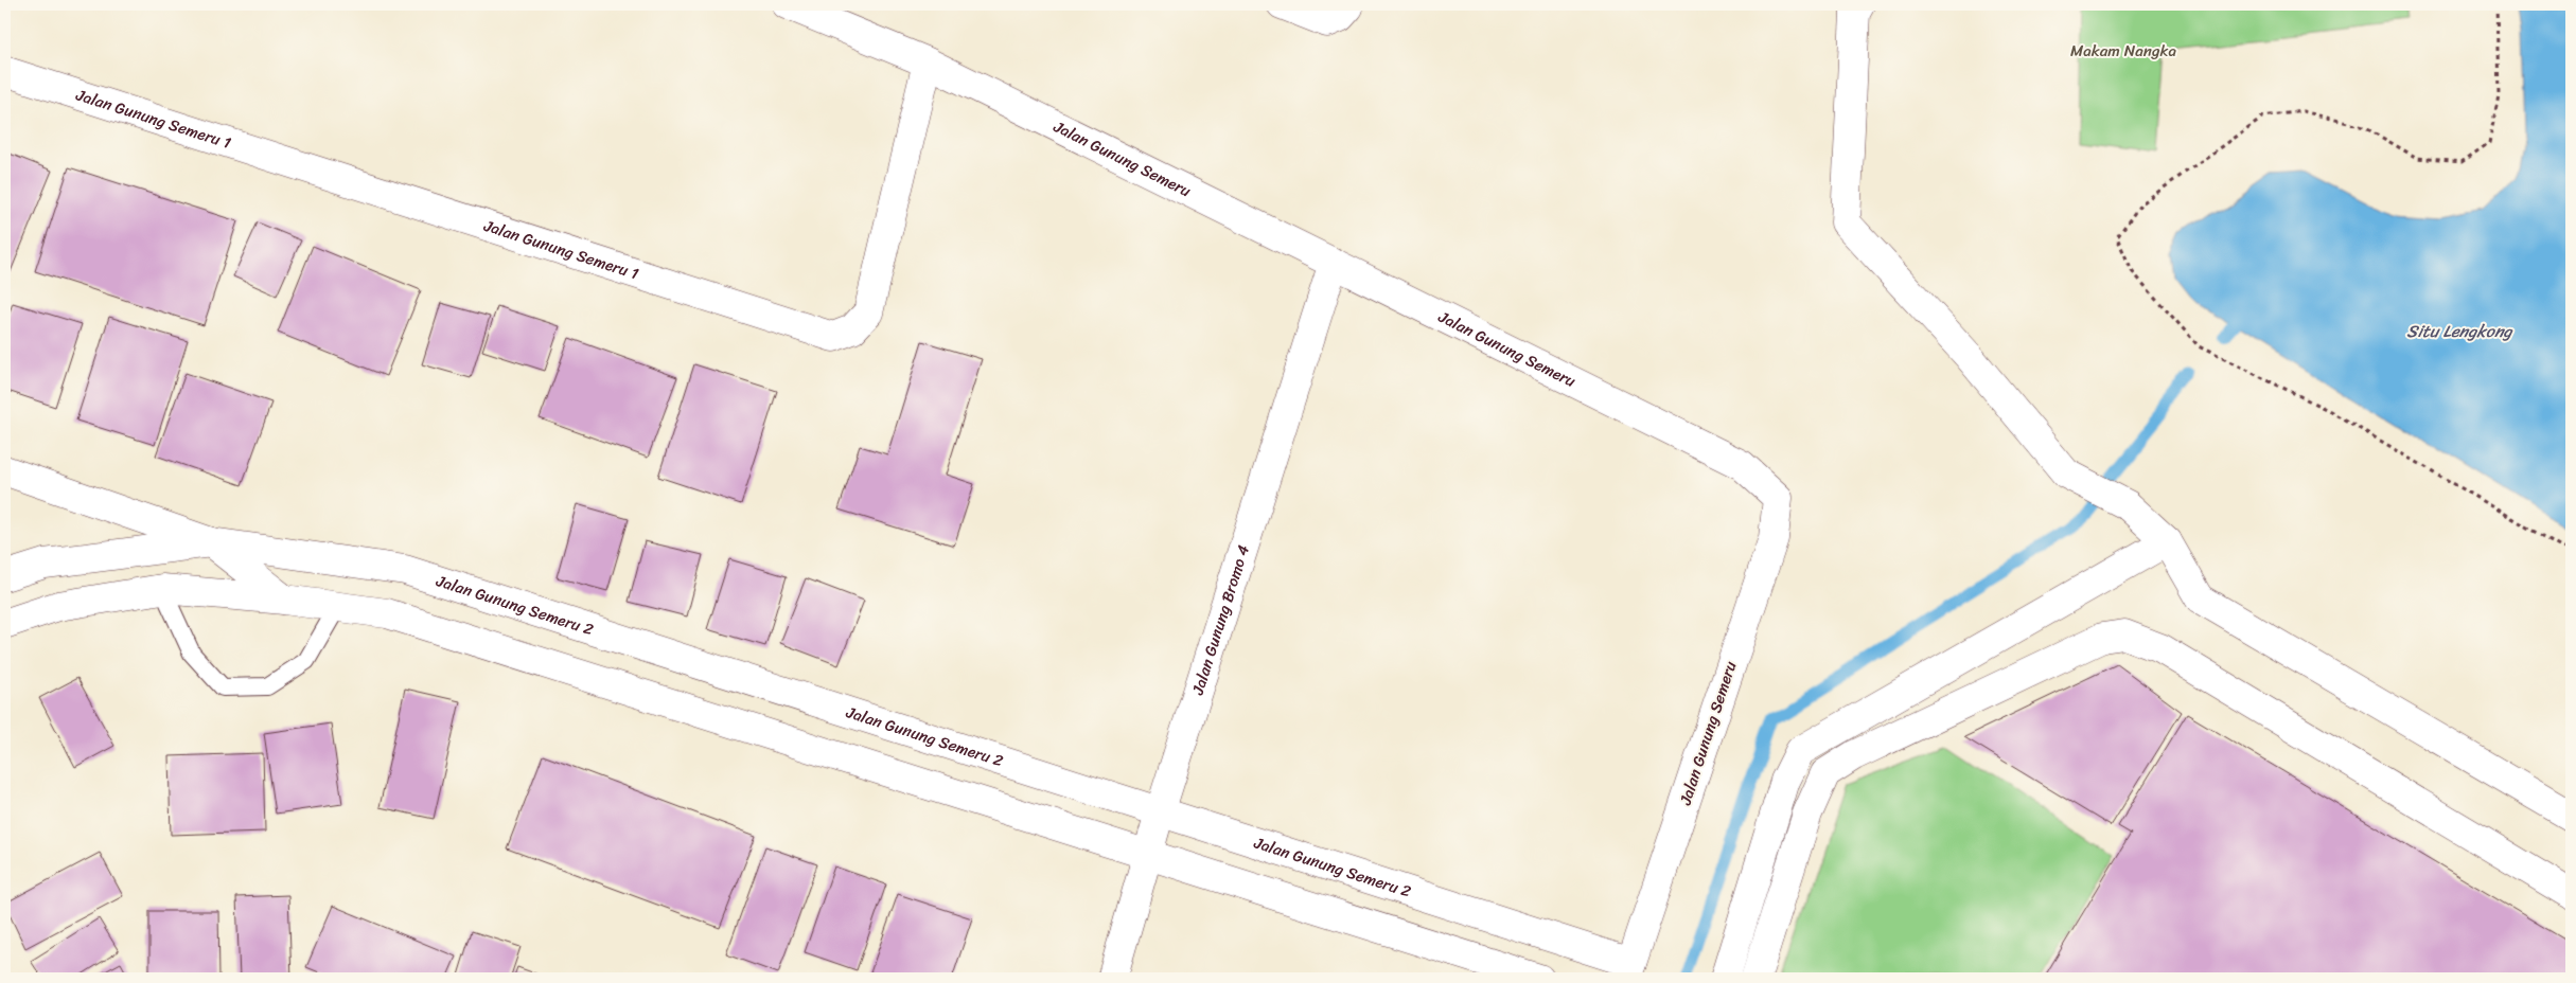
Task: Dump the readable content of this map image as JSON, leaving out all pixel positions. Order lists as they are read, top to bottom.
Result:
{
  "streets": {
    "street": [
      "Jalan Gunung Semeru 1",
      "Jalan Gunung Semeru",
      "Jalan Gunung Semeru 2",
      "Jalan Gunung Bromo 4"
    ]
  },
  "crossings": [
    ["Jalan Gunung Semeru 1", "Jalan Gunung Semeru"],
    ["Jalan Gunung Semeru", "Jalan Gunung Semeru 2"],
    ["Jalan Gunung Semeru", "Jalan Gunung Bromo 4"],
    ["Jalan Gunung Semeru 2", "Jalan Gunung Bromo 4"]
  ],
  "water": ["Situ Lengkong"],
  "parks": ["Makam Nangka"]
}
